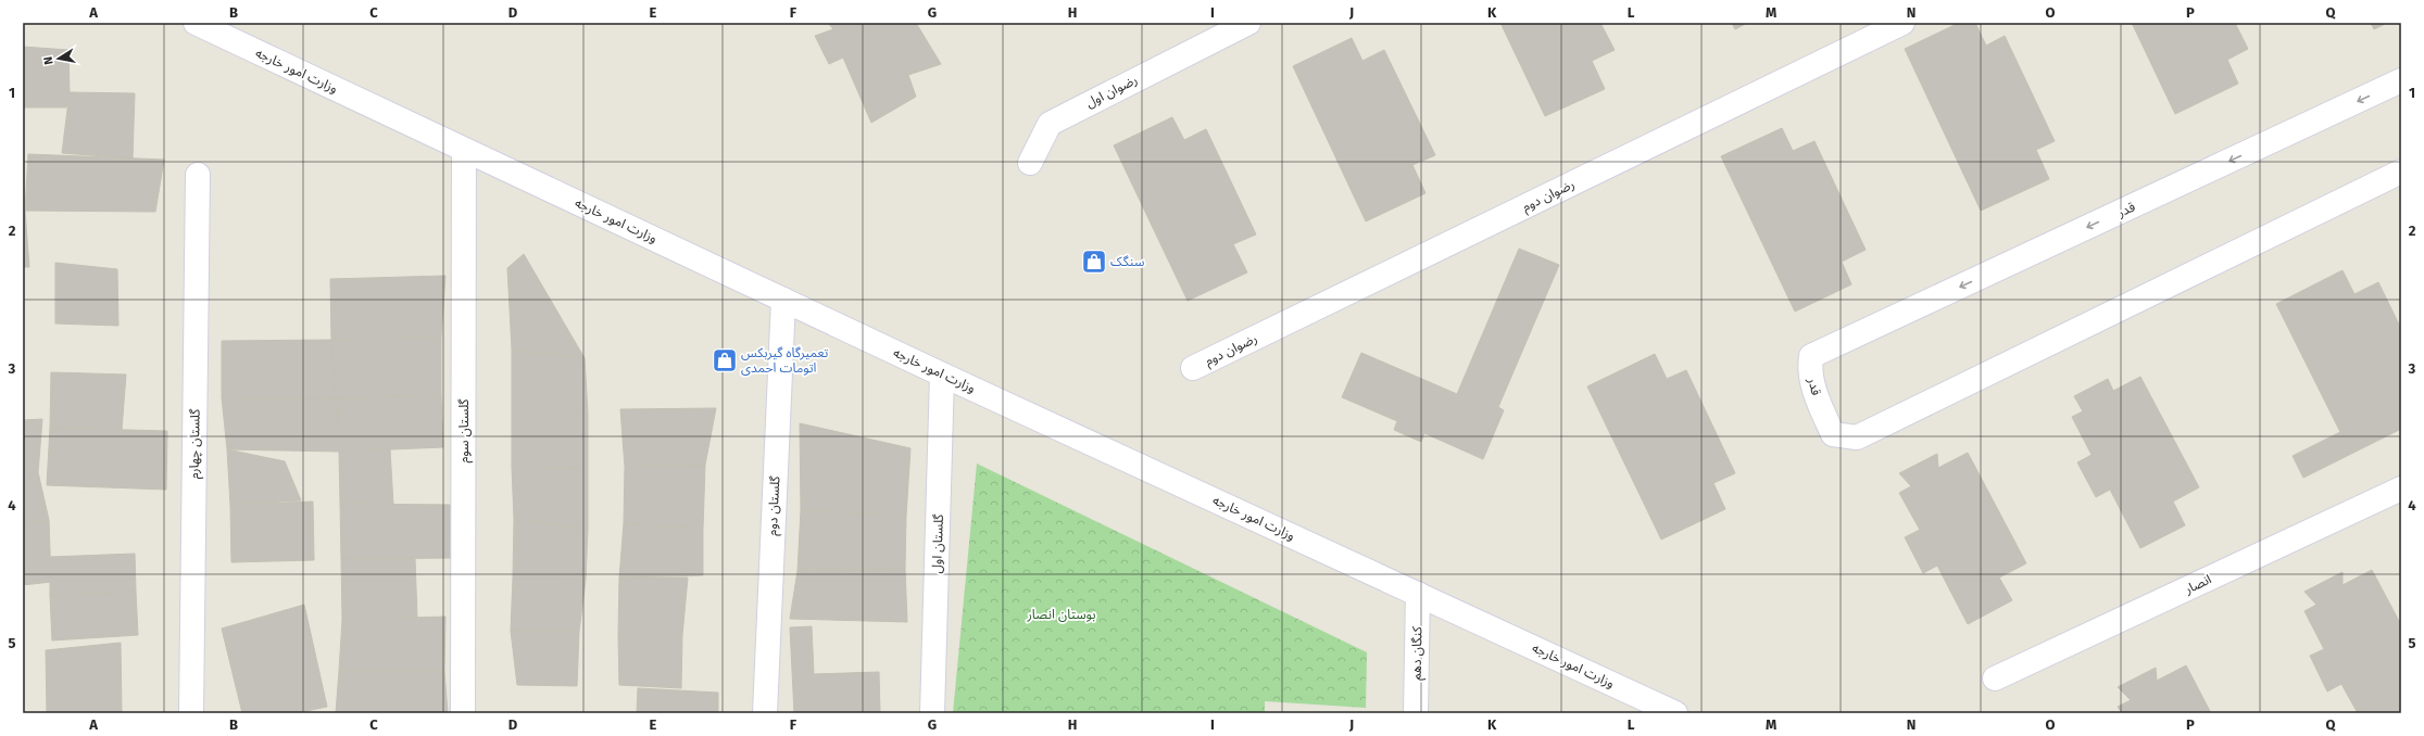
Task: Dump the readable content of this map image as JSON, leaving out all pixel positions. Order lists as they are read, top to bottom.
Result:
{
  "streets": {
    "street": [
      "وزارت امور خارجه",
      "رضوان اول",
      "رضوان دوم",
      "قدر",
      "گلستان سوم",
      "گلستان چهارم",
      "گلستان دوم",
      "گلستان اول",
      "انصار",
      "کنگان دهم"
    ]
  },
  "crossings": [
    ["وزارت امور خارجه", "گلستان سوم"],
    ["وزارت امور خارجه", "گلستان دوم"],
    ["وزارت امور خارجه", "گلستان اول"],
    ["وزارت امور خارجه", "کنگان دهم"]
  ],
  "parks": ["بوستان انصار"],
  "places": {
    "shop": ["سنگک", "تعمیرگاه گیربکس اتومات احمدی"]
  },
  "north": "left",
  "grid": {
    "columns": [
      "A",
      "B",
      "C",
      "D",
      "E",
      "F",
      "G",
      "H",
      "I",
      "J",
      "K",
      "L",
      "M",
      "N",
      "O",
      "P",
      "Q"
    ],
    "rows": [
      "1",
      "2",
      "3",
      "4",
      "5"
    ]
  }
}
